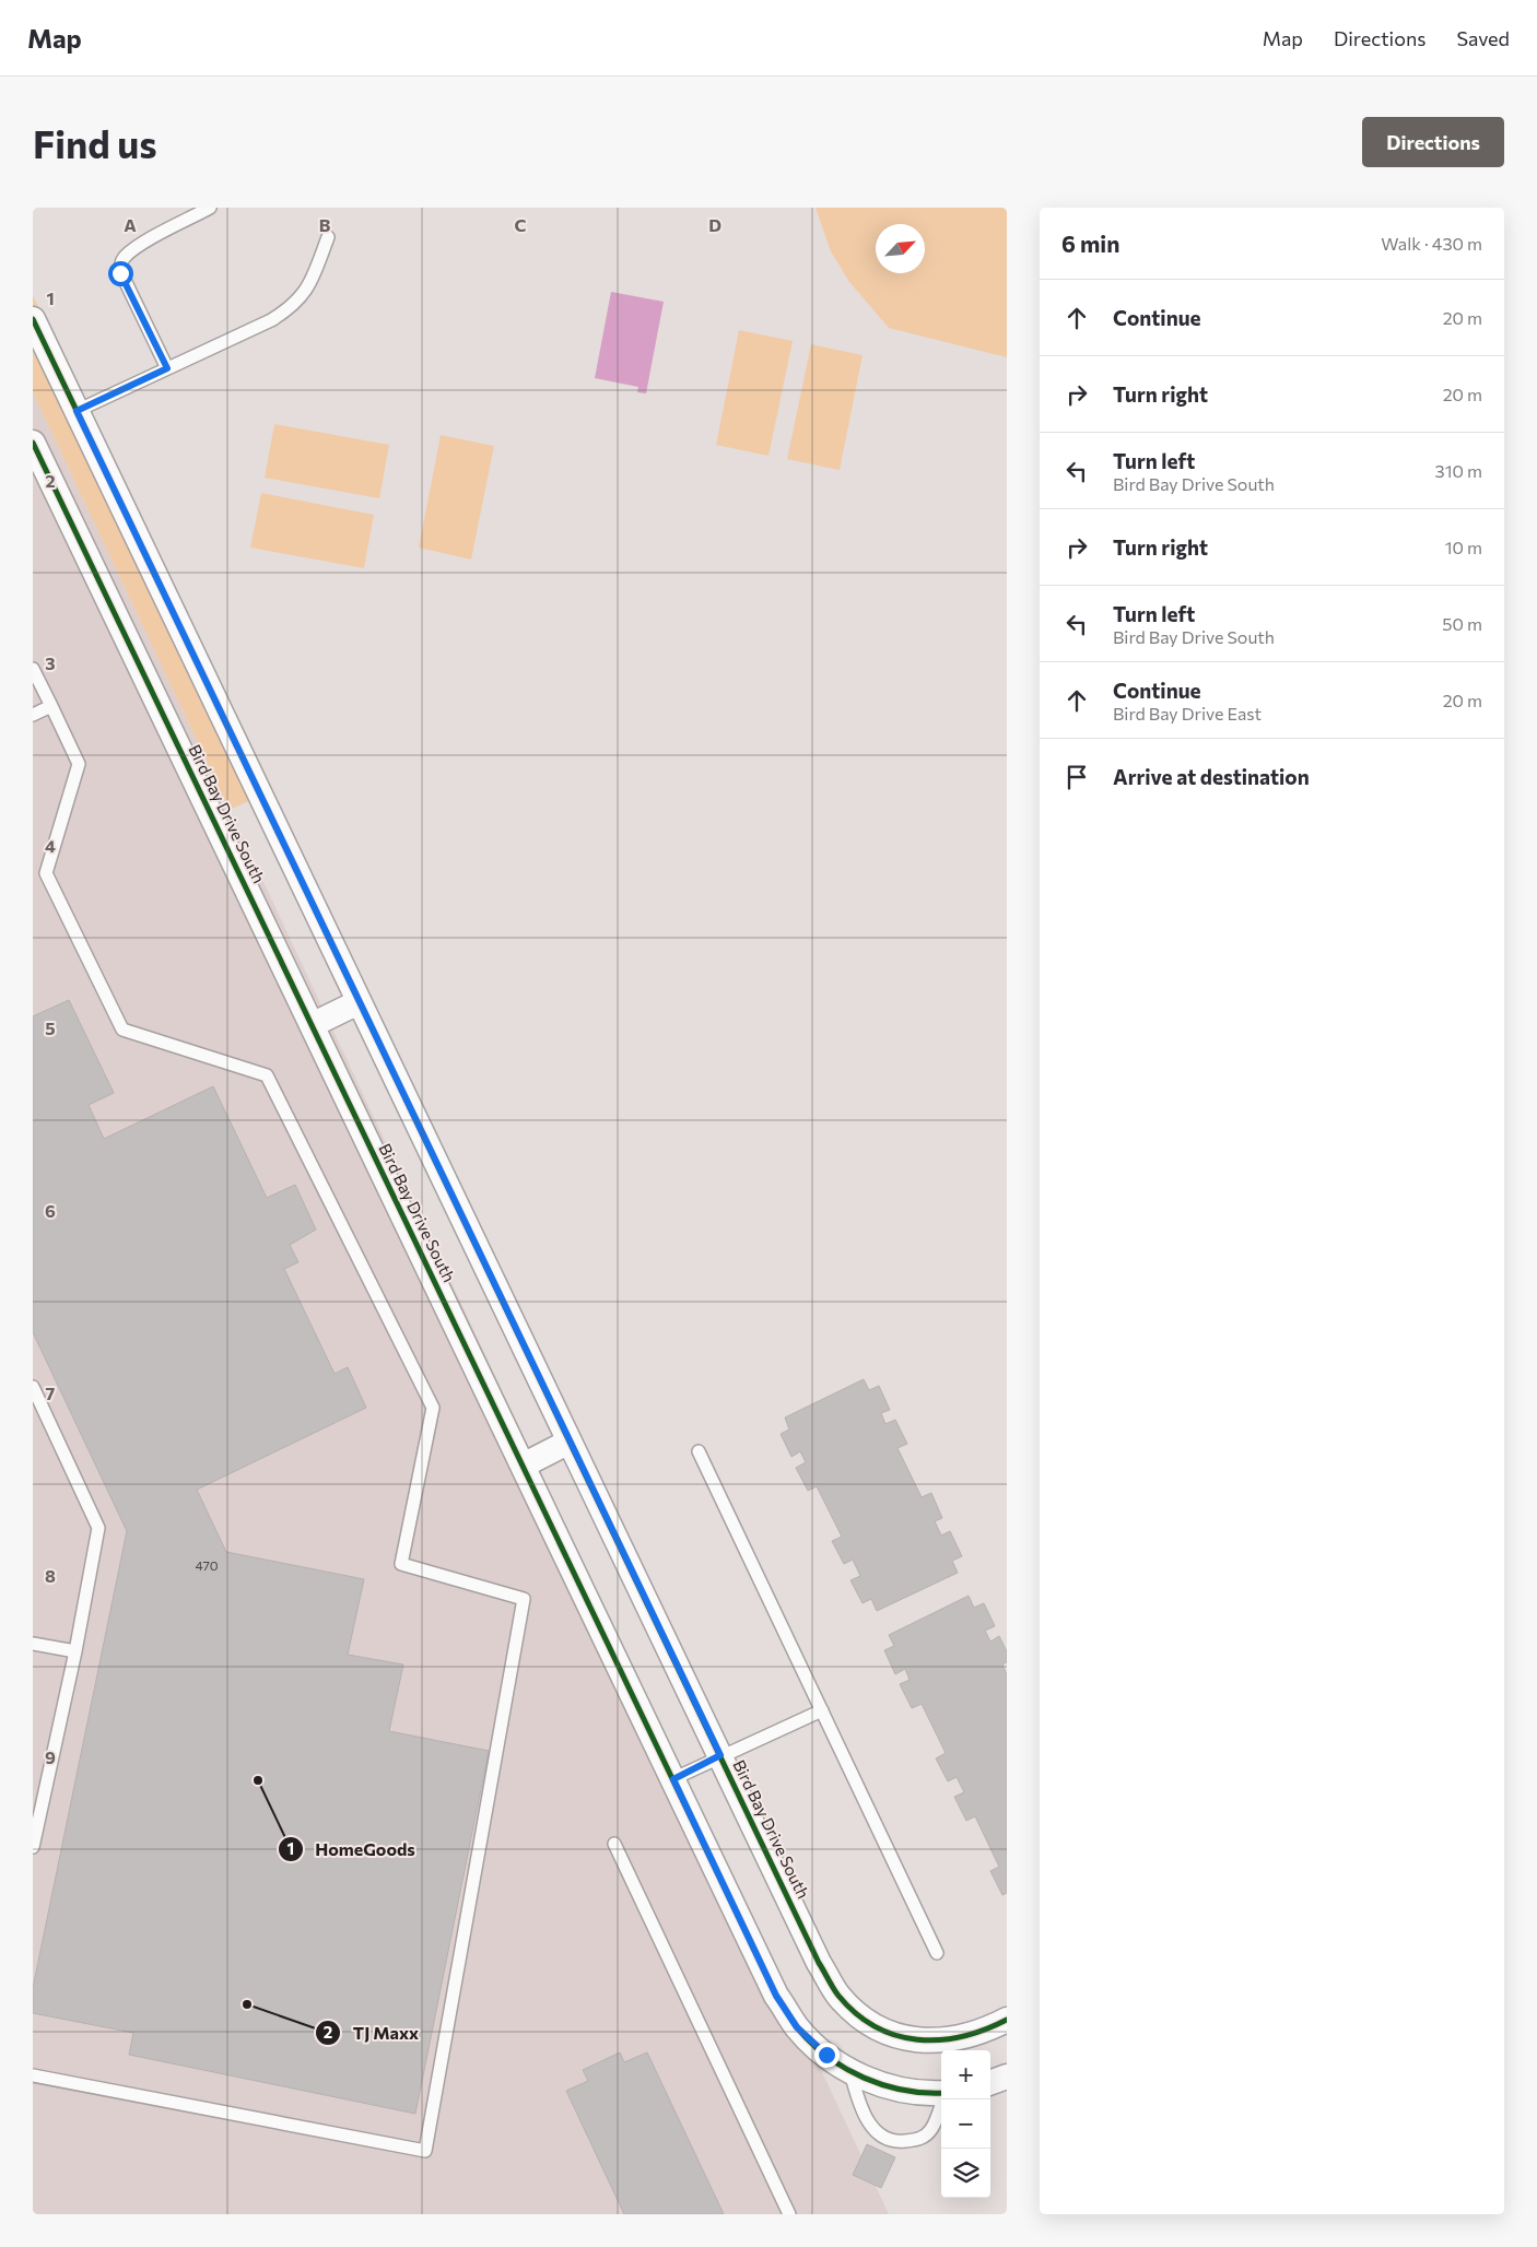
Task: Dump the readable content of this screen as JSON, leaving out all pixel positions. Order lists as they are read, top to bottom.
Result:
{
  "streets": {
    "street": ["Bird Bay Drive South"]
  },
  "places": ["HomeGoods", "TJ Maxx"],
  "house_numbers": ["470"],
  "north": "top right",
  "page": {
    "header": "Map",
    "nav": ["Map", "Directions", "Saved"],
    "buttons": "Directions",
    "title": "Find us",
    "heading": ["6 min", "Walk · 430 m"],
    "list": [
      ["Continue", "20 m"],
      ["Turn right", "20 m"],
      ["Turn left", "Bird Bay Drive South", "310 m"],
      ["Turn right", "10 m"],
      ["Turn left", "Bird Bay Drive South", "50 m"],
      ["Continue", "Bird Bay Drive East", "20 m"],
      "Arrive at destination"
    ],
    "map_buttons": ["+", "−"]
  },
  "grid": {
    "columns": [
      "A",
      "B",
      "C",
      "D"
    ],
    "rows": [
      "1",
      "2",
      "3",
      "4",
      "5",
      "6",
      "7",
      "8",
      "9"
    ]
  }
}
